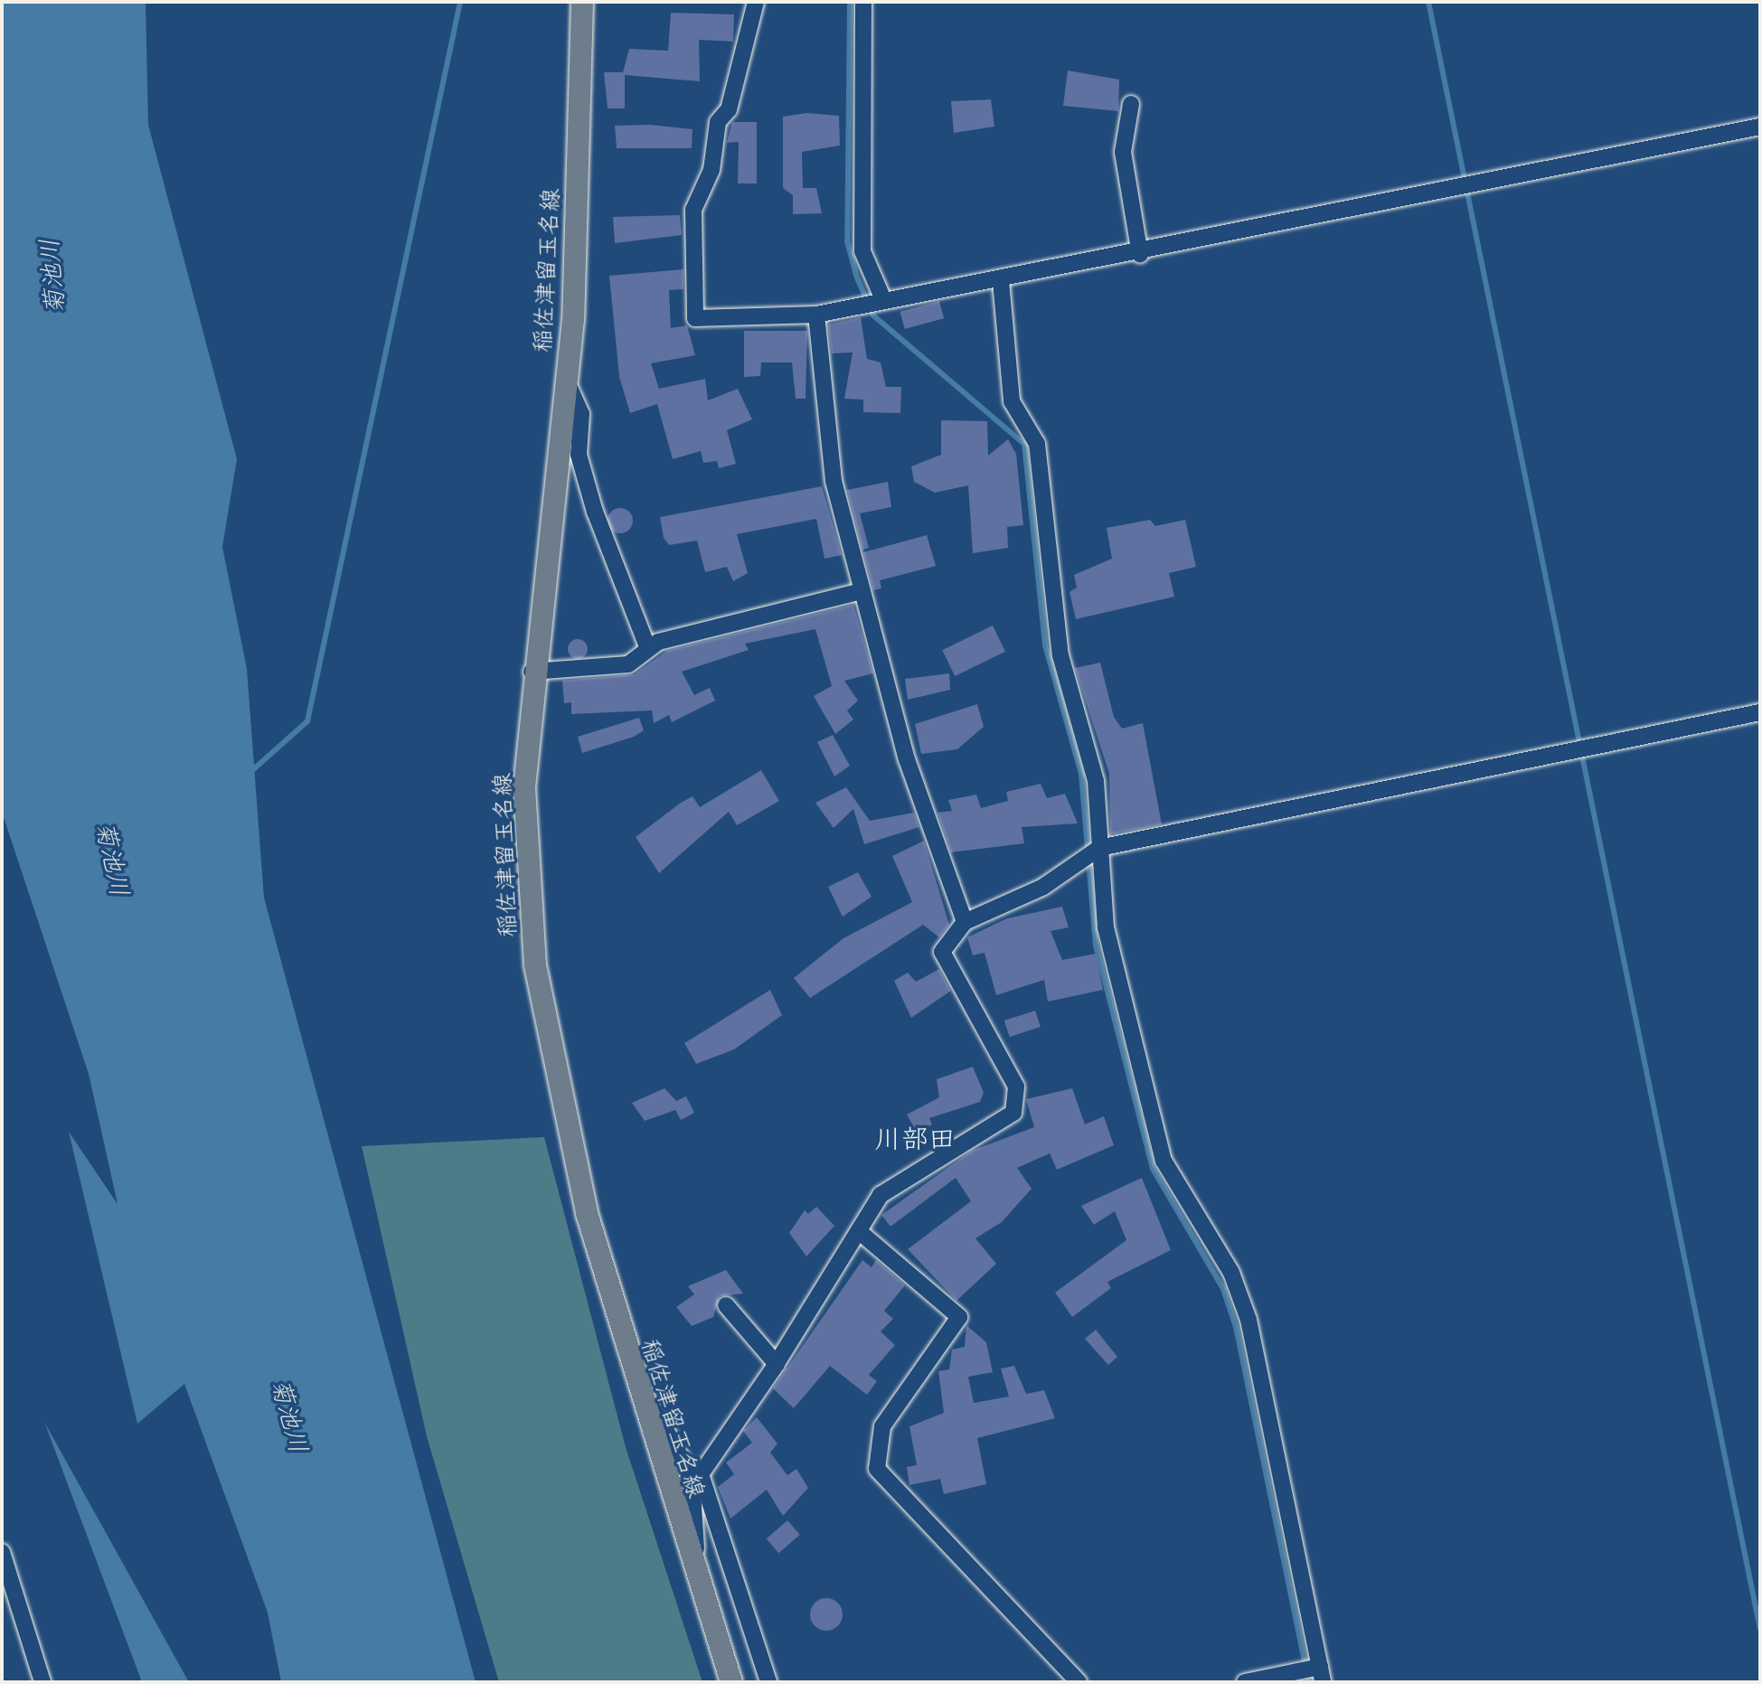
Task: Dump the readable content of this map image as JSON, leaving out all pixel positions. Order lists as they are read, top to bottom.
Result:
{
  "streets": {
    "main road": ["稲佐津留玉名線"]
  },
  "districts": ["川部田"],
  "water": ["菊池川"]
}
